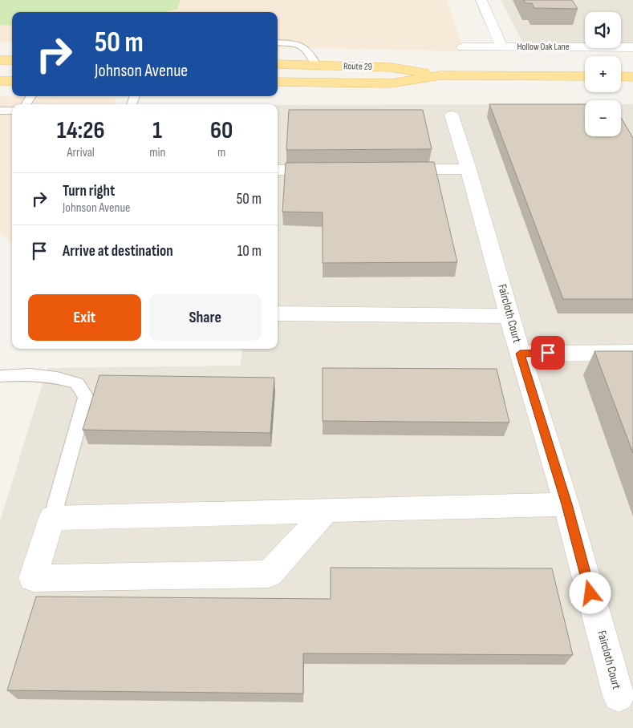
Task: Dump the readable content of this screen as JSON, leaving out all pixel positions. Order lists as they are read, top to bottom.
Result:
{
  "streets": {
    "main road": ["Route 29"],
    "street": ["Hollow Oak Lane", "Faircloth Court"]
  },
  "page": {
    "map_buttons": ["+", "−"],
    "turn": ["50 m", "Johnson Avenue"],
    "eta": [
      "14:26",
      "Arrival",
      "1",
      "min",
      "60",
      "m"
    ],
    "list": [
      {
        "name": "Turn right",
        "note": "Johnson Avenue",
        "value": "50 m"
      },
      {
        "name": "Arrive at destination",
        "value": "10 m"
      }
    ],
    "buttons": ["Exit", "Share"]
  }
}
